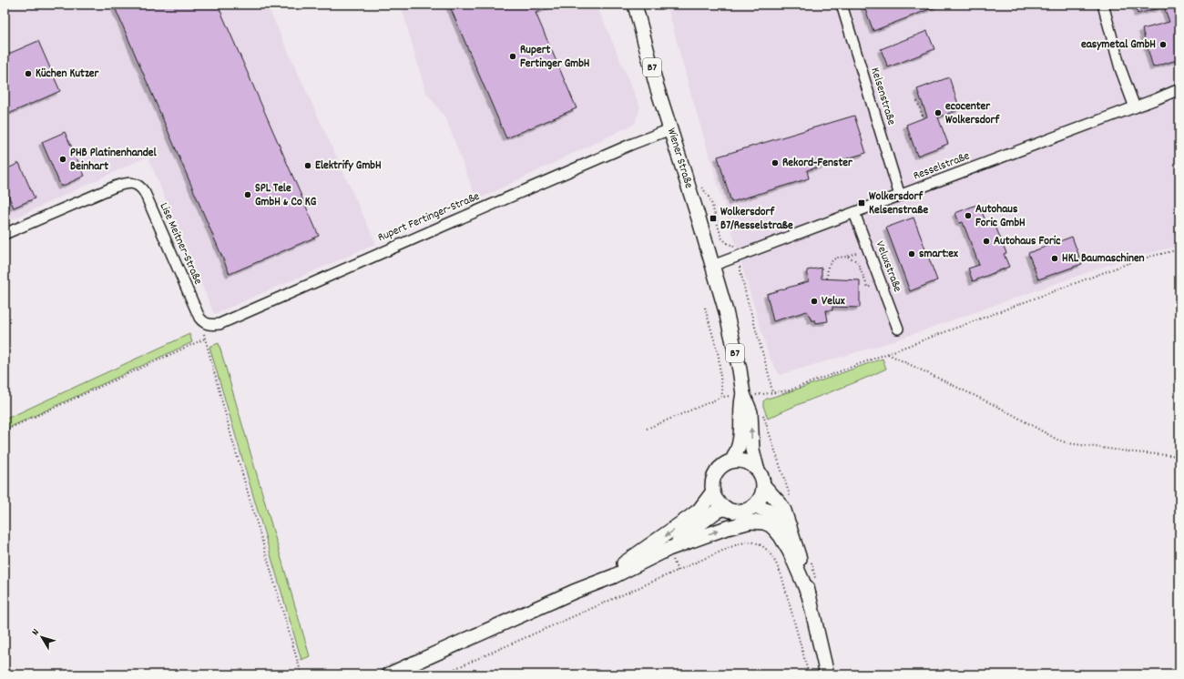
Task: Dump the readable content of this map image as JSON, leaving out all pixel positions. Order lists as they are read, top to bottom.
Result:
{
  "streets": {
    "main road": ["B7", "Wiener Straße"],
    "street": [
      "Kelsenstraße",
      "Resselstraße",
      "Rupert Fertinger-Straße",
      "Lise Meitner-Straße",
      "Veluxstraße"
    ]
  },
  "crossings": [
    ["B7", "Wiener Straße"],
    ["Kelsenstraße", "Resselstraße"],
    ["Wiener Straße", "Resselstraße"],
    ["Wiener Straße", "Rupert Fertinger-Straße"],
    ["Resselstraße", "Veluxstraße"],
    ["Rupert Fertinger-Straße", "Lise Meitner-Straße"]
  ],
  "places": {
    "other": [
      "easymetal GmbH",
      "Rupert Fertinger GmbH",
      "Küchen Kutzer",
      "ecocenter Wolkersdorf",
      "PHB Platinenhandel Beinhart",
      "Rekord-Fenster",
      "Elektrify GmbH",
      "SPL Tele GmbH & Co KG",
      "Autohaus Foric GmbH",
      "Autohaus Foric",
      "smart:ex",
      "HKL Baumaschinen",
      "Velux"
    ],
    "transit": ["Wolkersdorf Kelsenstraße", "Wolkersdorf B7/Resselstraße"]
  },
  "north": "top left"
}
